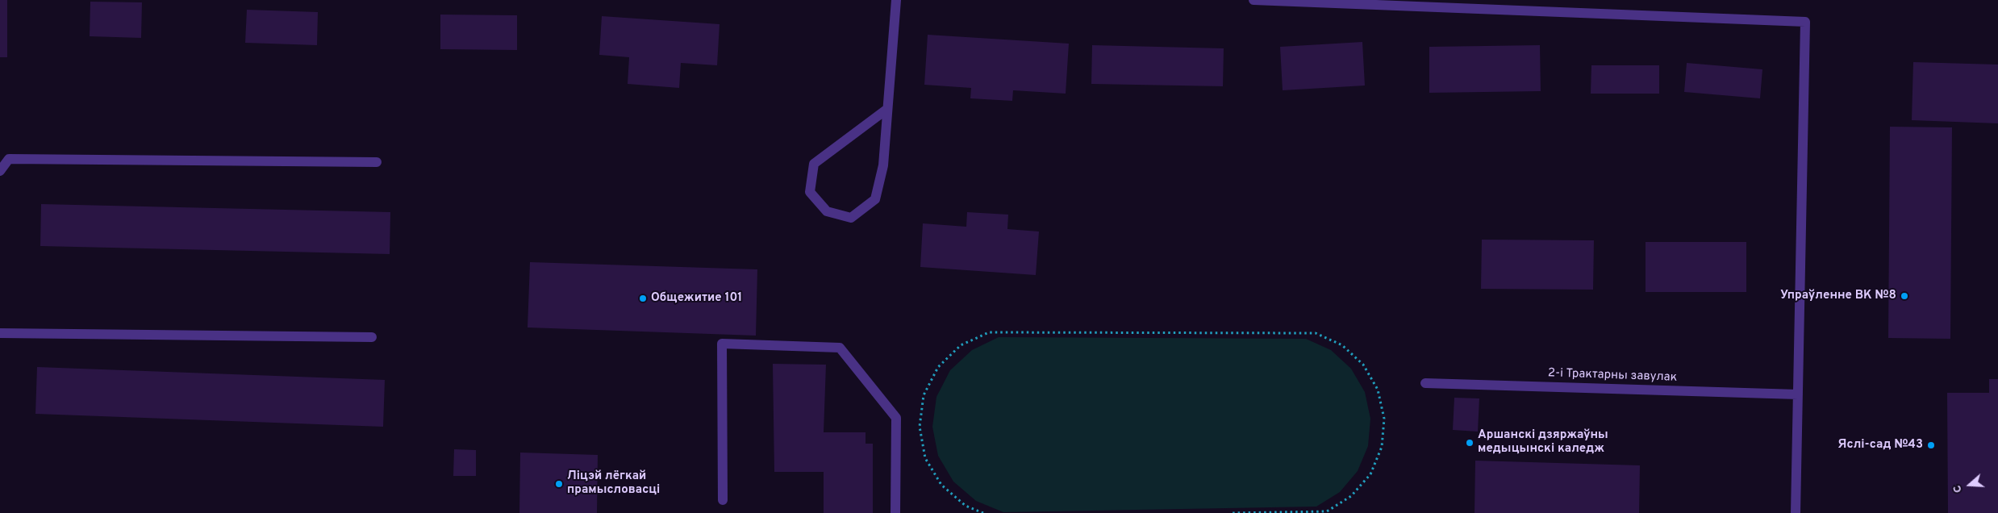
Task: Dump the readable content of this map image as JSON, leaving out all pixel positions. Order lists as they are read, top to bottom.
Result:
{
  "streets": {
    "street": ["2-і Трактарны завулак"]
  },
  "places": [
    "Упраўленне ВК №8",
    "Общежитие 101",
    "Аршанскі дзяржаўны медыцынскі каледж",
    "Яслі-сад №43",
    "Ліцэй лёгкай прамысловасці"
  ],
  "north": "left"
}
